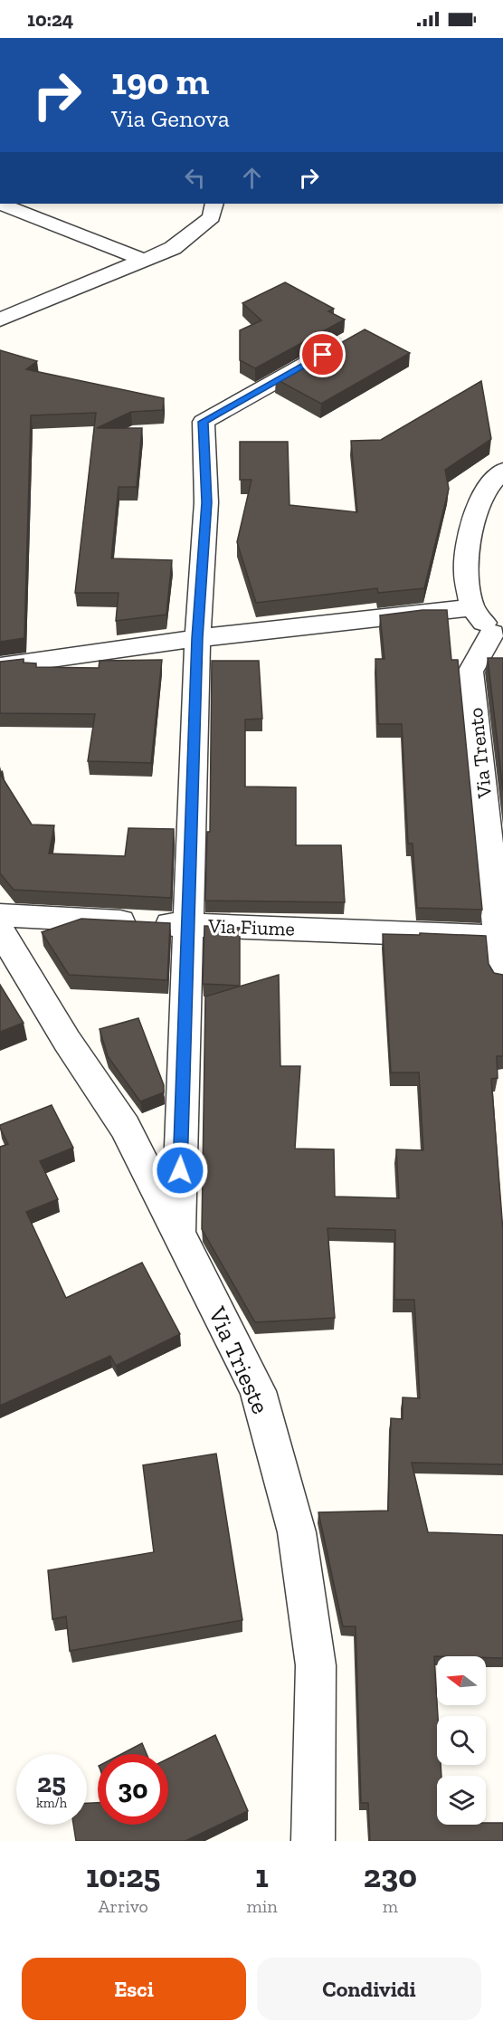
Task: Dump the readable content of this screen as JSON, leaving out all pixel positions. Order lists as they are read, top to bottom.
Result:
{
  "streets": {
    "street": ["Via Trento", "Via Fiume", "Via Trieste"]
  },
  "crossings": [
    ["Via Trento", "Via Fiume"]
  ],
  "north": "left",
  "page": {
    "status": "10:24",
    "turn": ["190 m", "Via Genova"],
    "speed": "25 km/h",
    "limit": "30",
    "eta": [
      "10:25",
      "Arrivo",
      "1",
      "min",
      "230",
      "m"
    ],
    "buttons": ["Esci", "Condividi"]
  }
}
